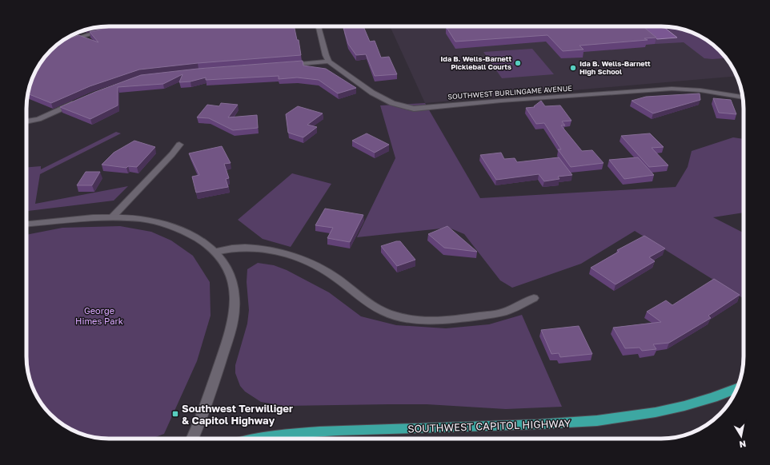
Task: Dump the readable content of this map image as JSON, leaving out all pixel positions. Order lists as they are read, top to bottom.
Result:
{
  "streets": {
    "main road": ["SOUTHWEST CAPITOL HIGHWAY"],
    "street": ["SOUTHWEST BURLINGAME AVENUE"]
  },
  "parks": ["George Himes Park"],
  "places": {
    "other": ["Ida B. Wells-Barnett Pickleball Courts", "Ida B. Wells-Barnett High School"],
    "transit": ["Southwest Terwilliger & Capitol Highway"]
  },
  "north": "bottom"
}
